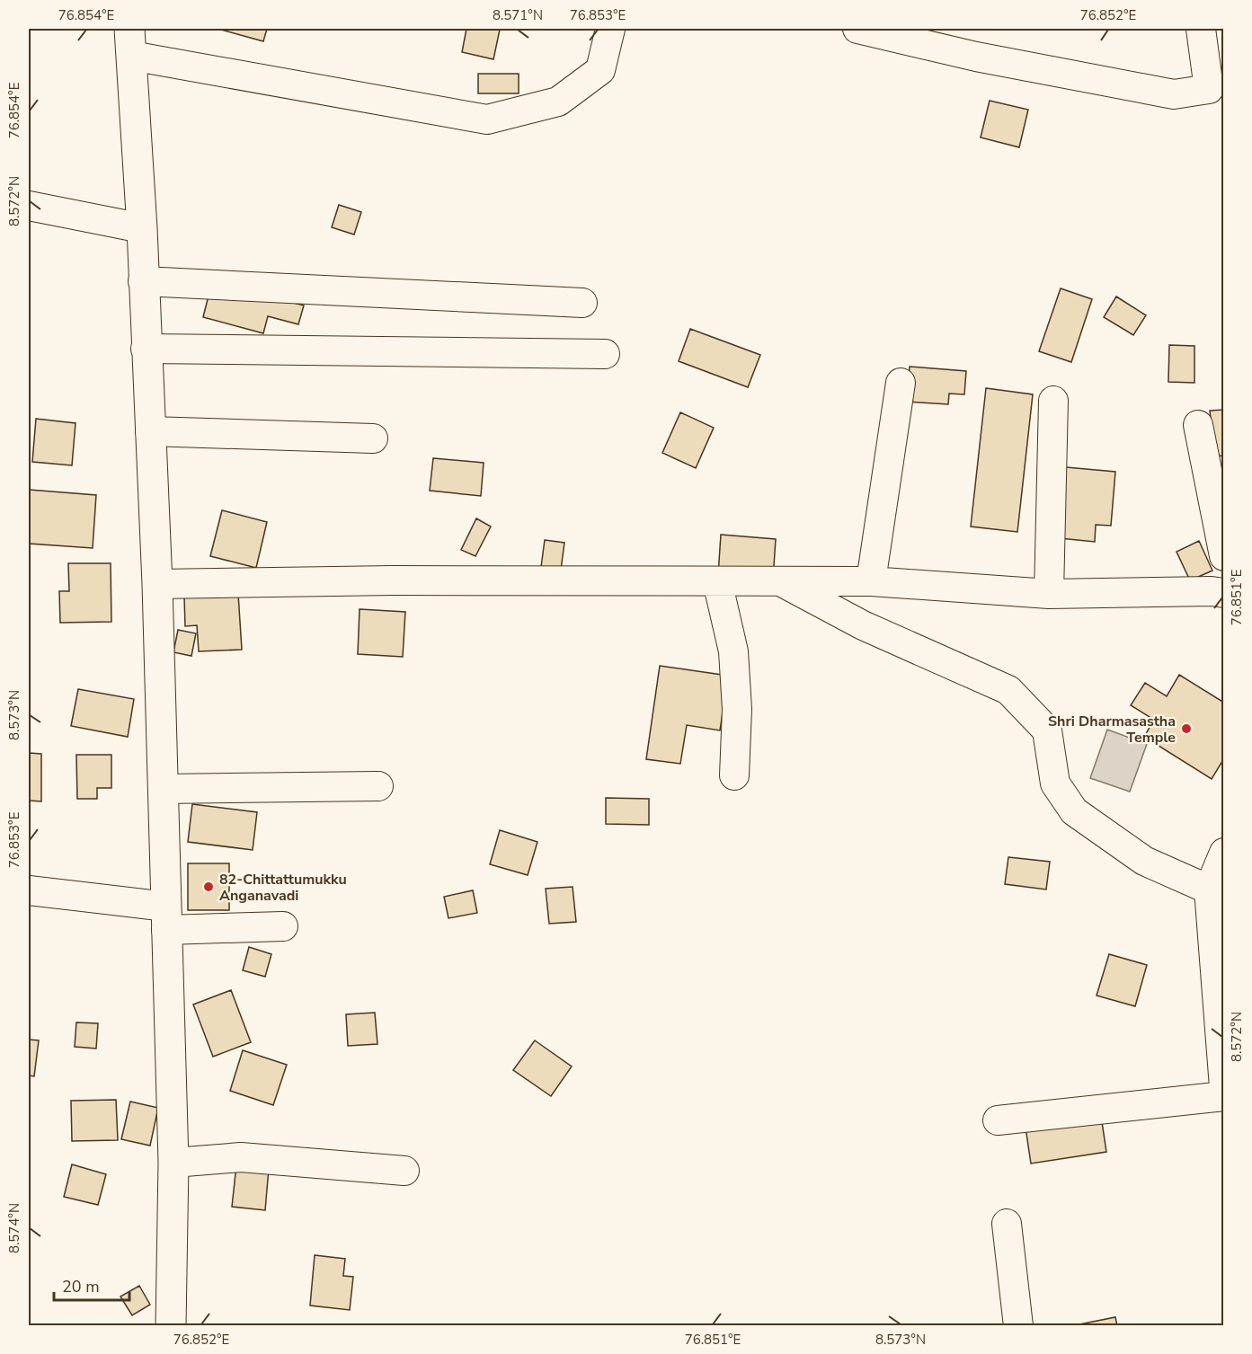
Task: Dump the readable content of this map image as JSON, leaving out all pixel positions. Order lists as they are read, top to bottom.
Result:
{
  "places": ["Shri Dharmasastha Temple", "82-Chittattumukku Anganavadi"],
  "scale_bar": "20 m",
  "coordinates": [
    "76.854°E",
    "8.571°N",
    "76.853°E",
    "76.852°E",
    "8.572°N",
    "76.851°E",
    "8.573°N",
    "8.574°N"
  ]
}
